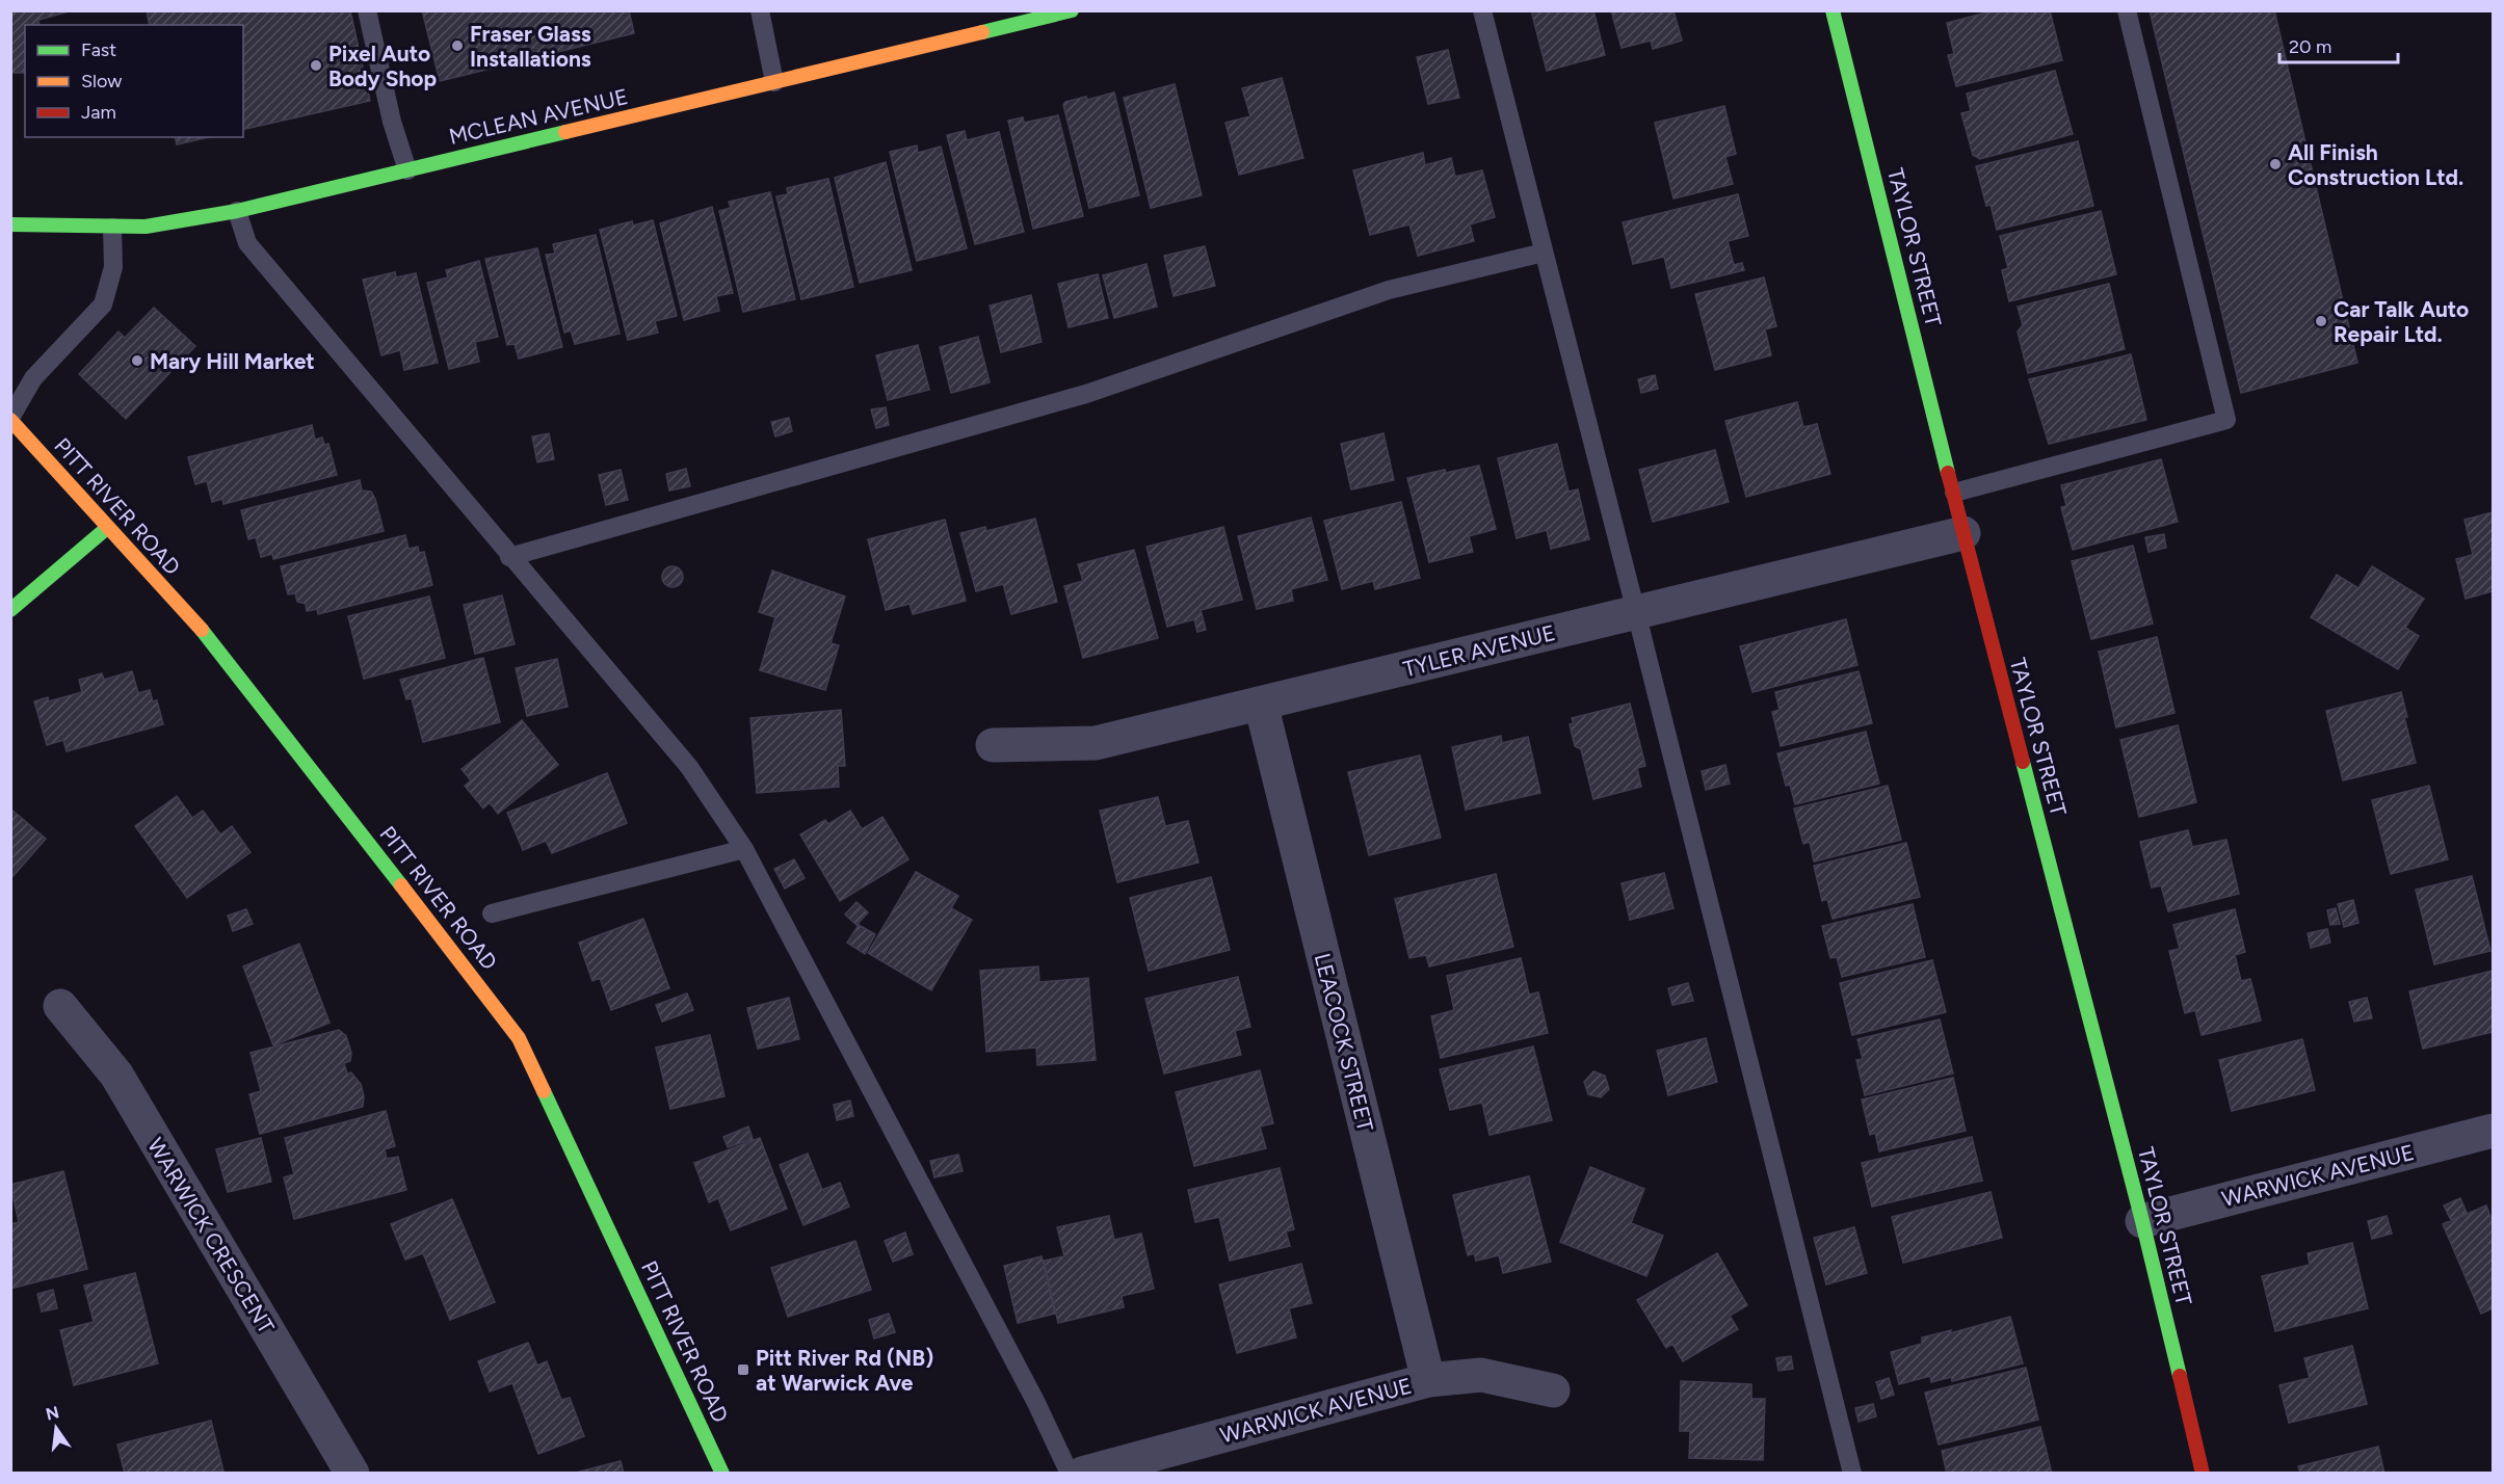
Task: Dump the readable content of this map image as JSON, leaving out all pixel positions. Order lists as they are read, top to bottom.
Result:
{
  "streets": {
    "main road": ["MCLEAN AVENUE", "TAYLOR STREET", "PITT RIVER ROAD"],
    "street": [
      "TYLER AVENUE",
      "LEACOCK STREET",
      "WARWICK AVENUE",
      "WARWICK CRESCENT"
    ]
  },
  "crossings": [
    ["TAYLOR STREET", "TYLER AVENUE"],
    ["TAYLOR STREET", "WARWICK AVENUE"],
    ["TYLER AVENUE", "LEACOCK STREET"],
    ["LEACOCK STREET", "WARWICK AVENUE"]
  ],
  "places": {
    "other": [
      "Fraser Glass Installations",
      "Pixel Auto Body Shop",
      "All Finish Construction Ltd.",
      "Car Talk Auto Repair Ltd.",
      "Mary Hill Market"
    ],
    "transit": ["Pitt River Rd (NB) at Warwick Ave"]
  },
  "legend": ["Fast", "Slow", "Jam"],
  "scale_bar": "20 m",
  "north": "top"
}
